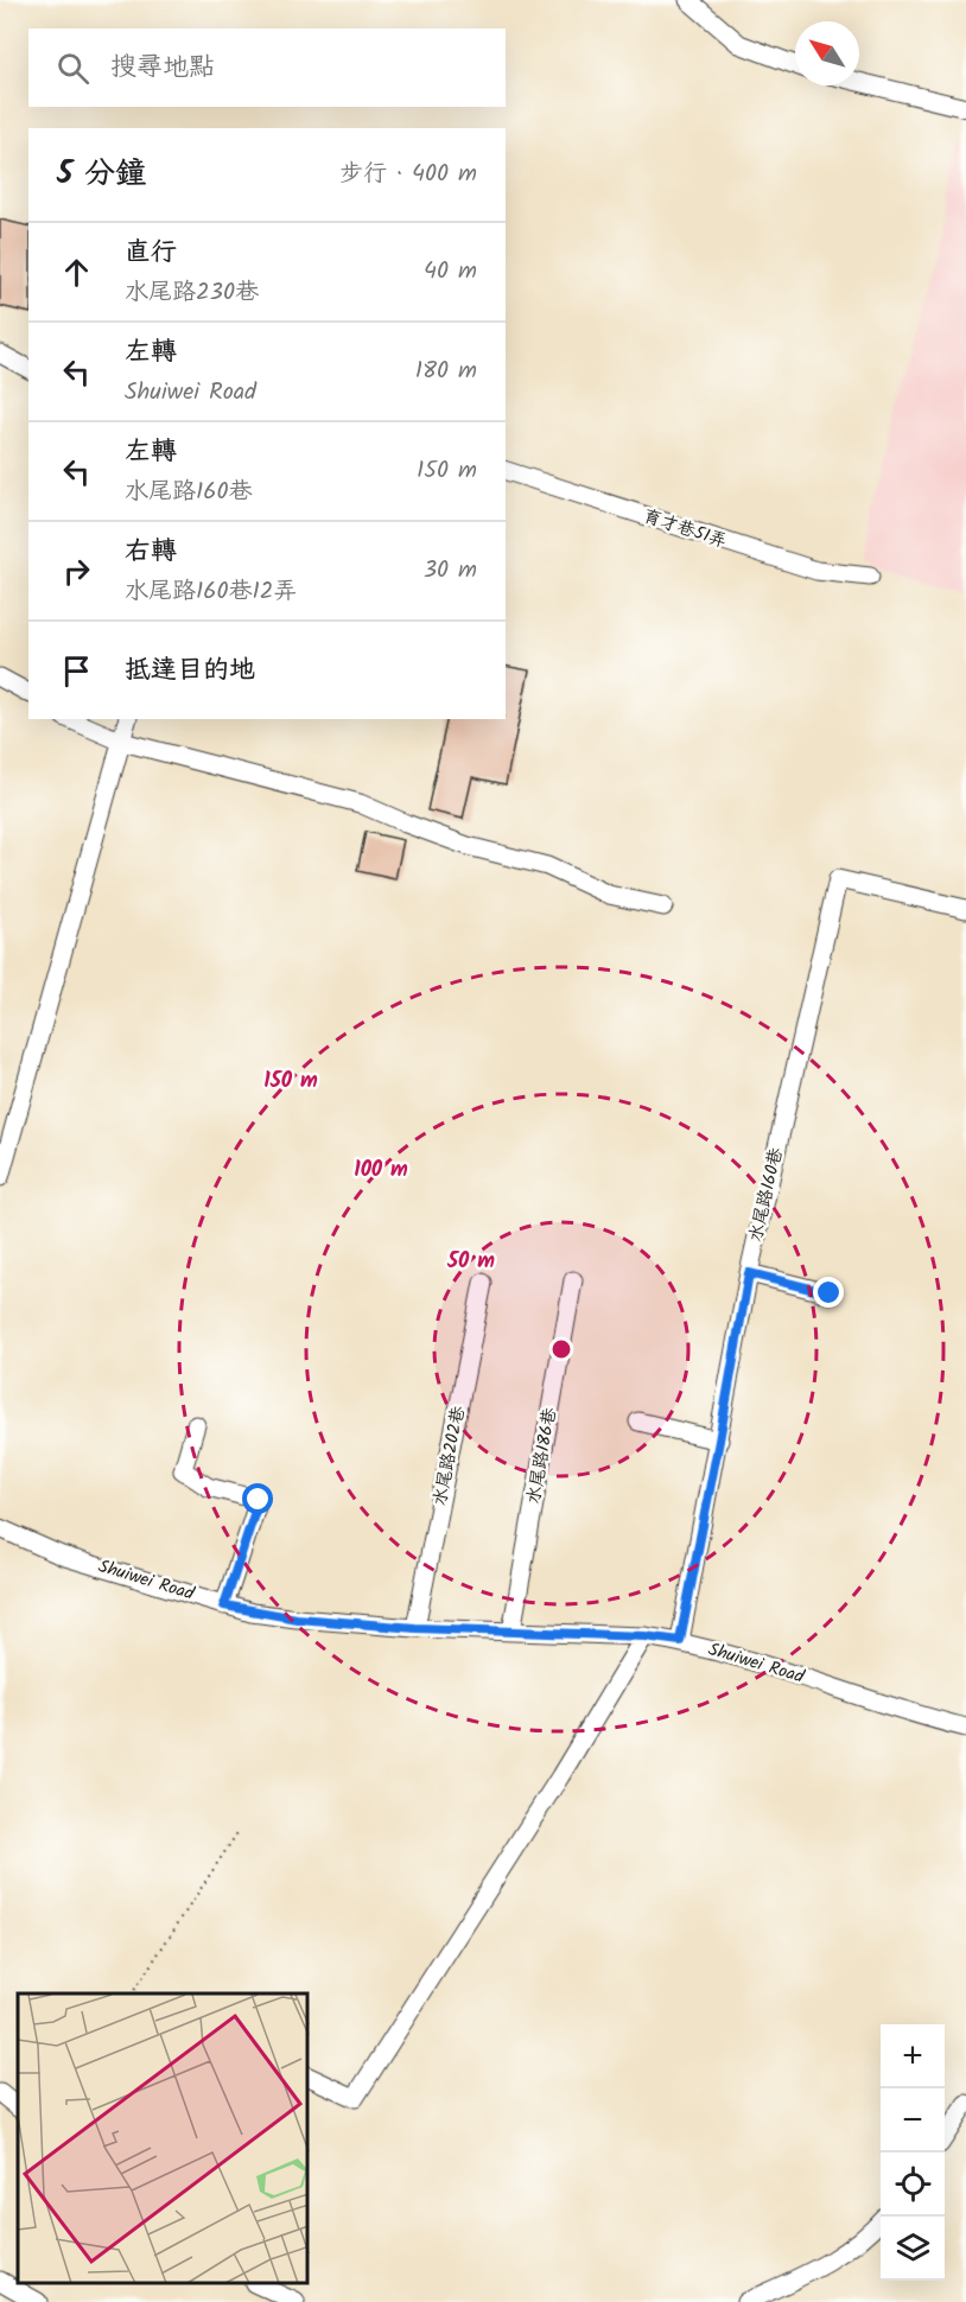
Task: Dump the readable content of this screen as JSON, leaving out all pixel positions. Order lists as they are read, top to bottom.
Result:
{
  "streets": {
    "street": [
      "育才巷51弄",
      "水尾路160巷",
      "水尾路202巷",
      "水尾路186巷",
      "Shuiwei Road"
    ]
  },
  "crossings": [
    ["水尾路160巷", "Shuiwei Road"],
    ["水尾路202巷", "Shuiwei Road"],
    ["水尾路186巷", "Shuiwei Road"]
  ],
  "north": "top left",
  "page": {
    "search": "搜尋地點",
    "heading": ["5 分鐘", "步行 · 400 m"],
    "list": [
      ["直行", "水尾路230巷", "40 m"],
      ["左轉", "Shuiwei Road", "180 m"],
      ["左轉", "水尾路160巷", "150 m"],
      ["右轉", "水尾路160巷12弄", "30 m"],
      "抵達目的地"
    ],
    "map_buttons": ["+", "−"]
  },
  "rings": ["150 m", "100 m", "50 m"]
}
